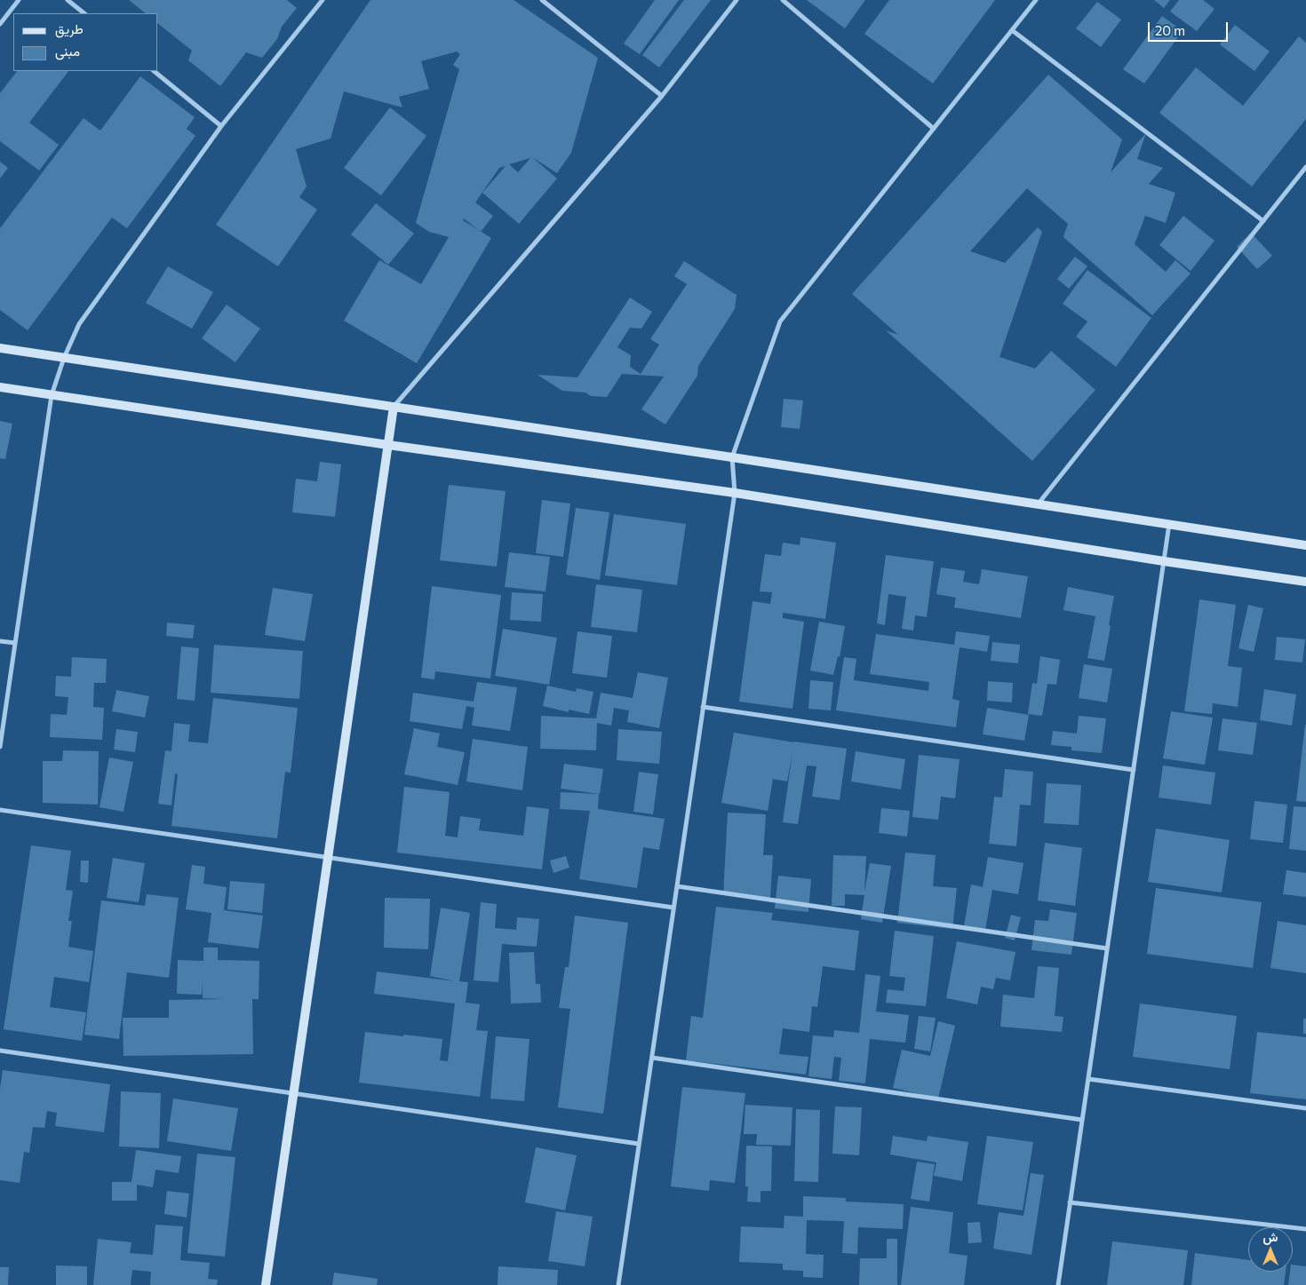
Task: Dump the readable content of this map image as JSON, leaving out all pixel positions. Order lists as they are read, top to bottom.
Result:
{
  "legend": ["طريق", "مبنى"],
  "scale_bar": "20 m",
  "north": "top"
}
